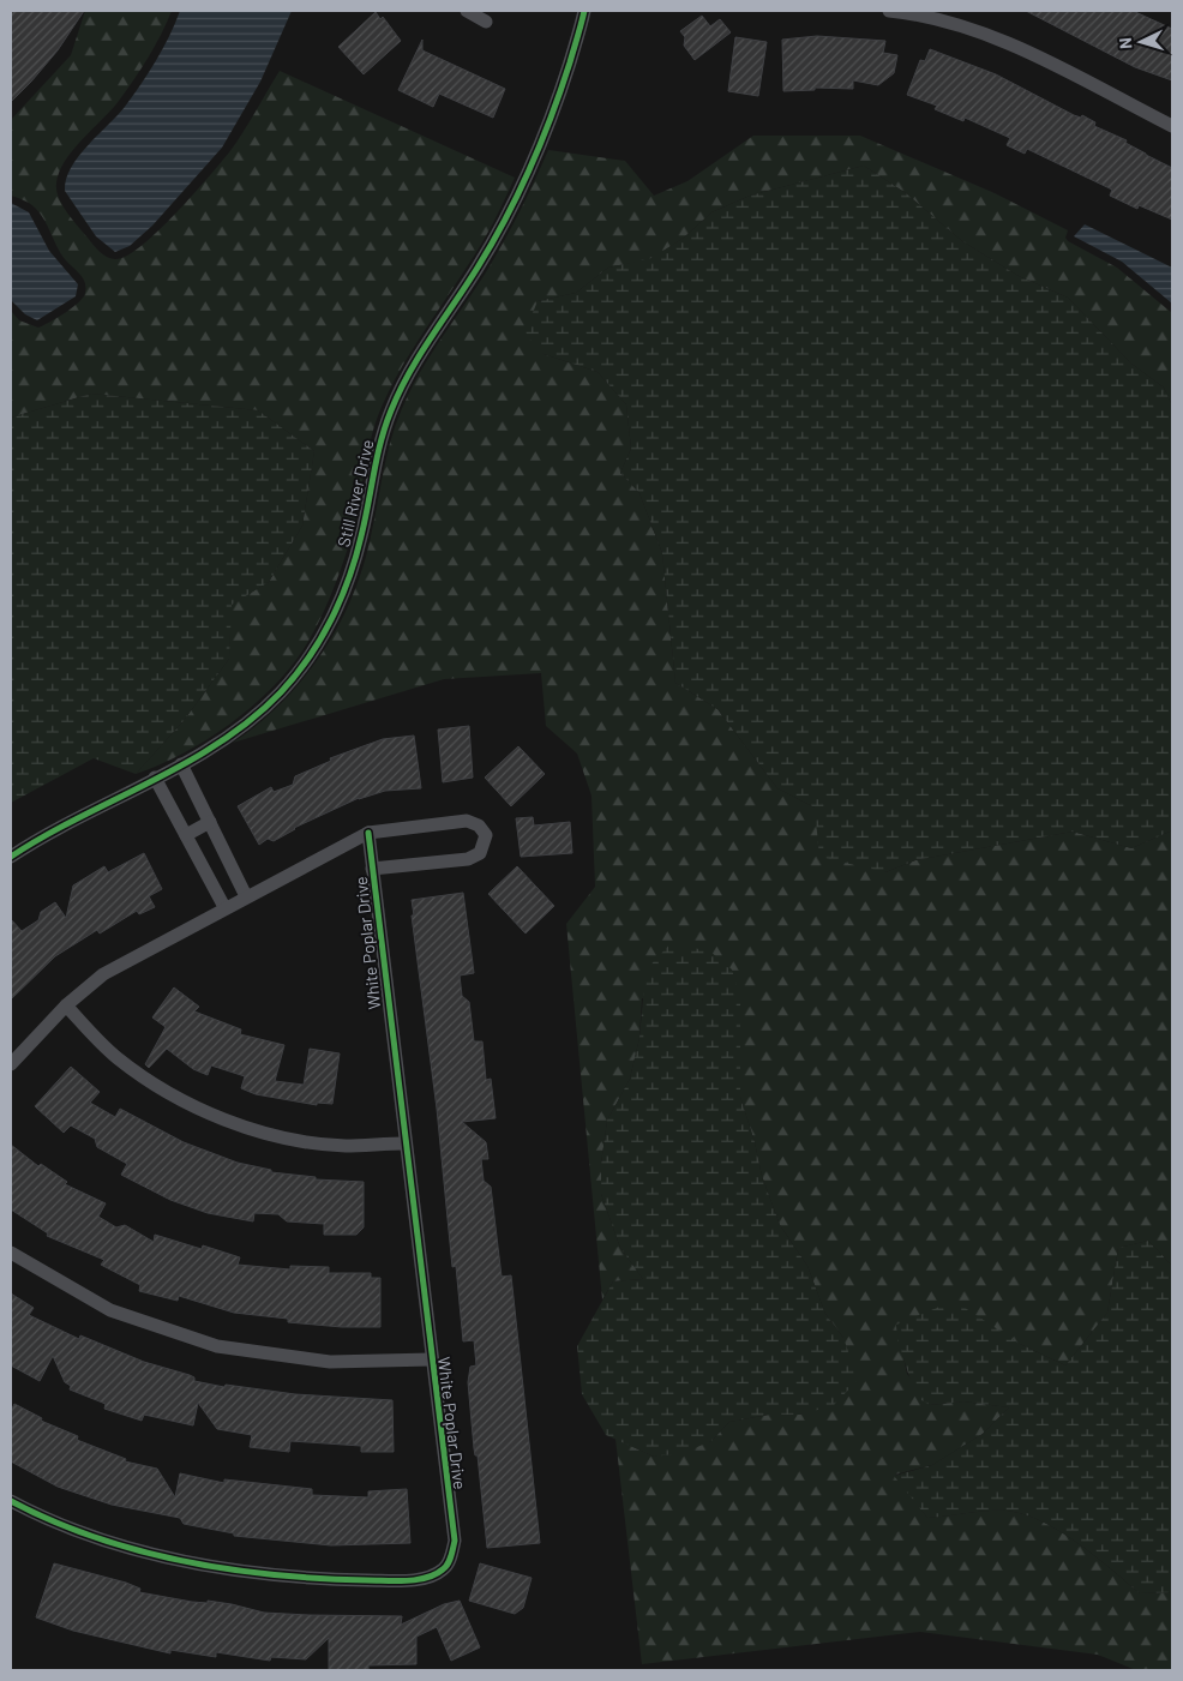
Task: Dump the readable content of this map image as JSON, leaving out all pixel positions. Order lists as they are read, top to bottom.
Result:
{
  "streets": {
    "street": ["Still River Drive", "White Poplar Drive"]
  },
  "north": "left"
}
